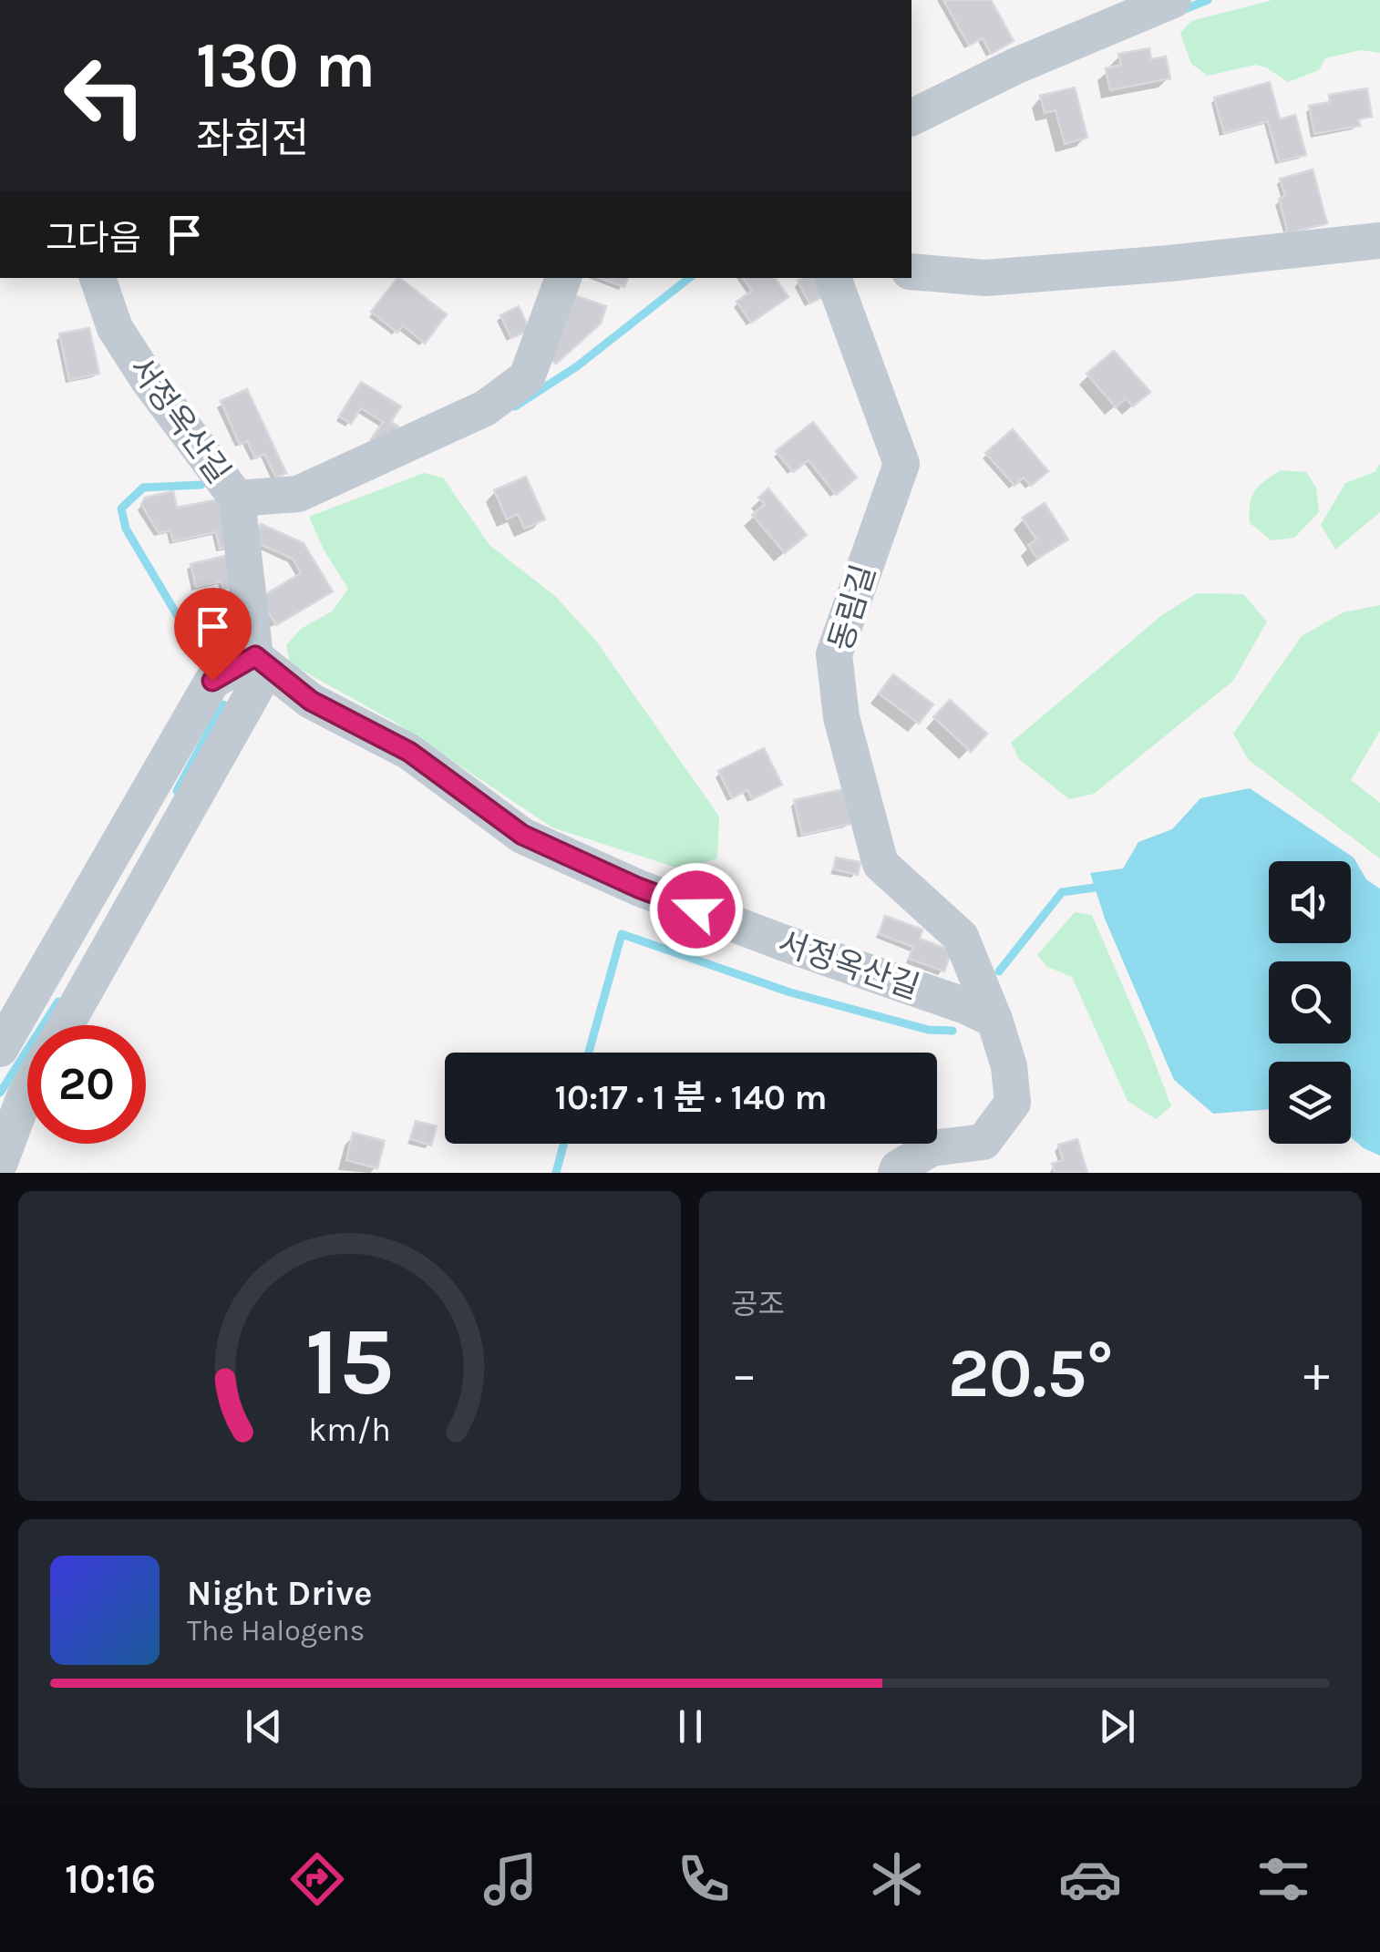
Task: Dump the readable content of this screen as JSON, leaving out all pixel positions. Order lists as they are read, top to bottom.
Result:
{
  "streets": {
    "lane": ["서정옥산길", "동림길"]
  },
  "crossings": [
    ["서정옥산길", "동림길"]
  ],
  "page": {
    "turn": ["130 m", "좌회전"],
    "then": "그다음",
    "limit": "20",
    "trip": "10:17 · 1 분 · 140 m",
    "tile": "공조",
    "heat": ["−", "20.5°", "+"],
    "song": ["Night Drive", "The Halogens"],
    "tabs": "10:16",
    "gauge": ["15", "km/h"]
  }
}
